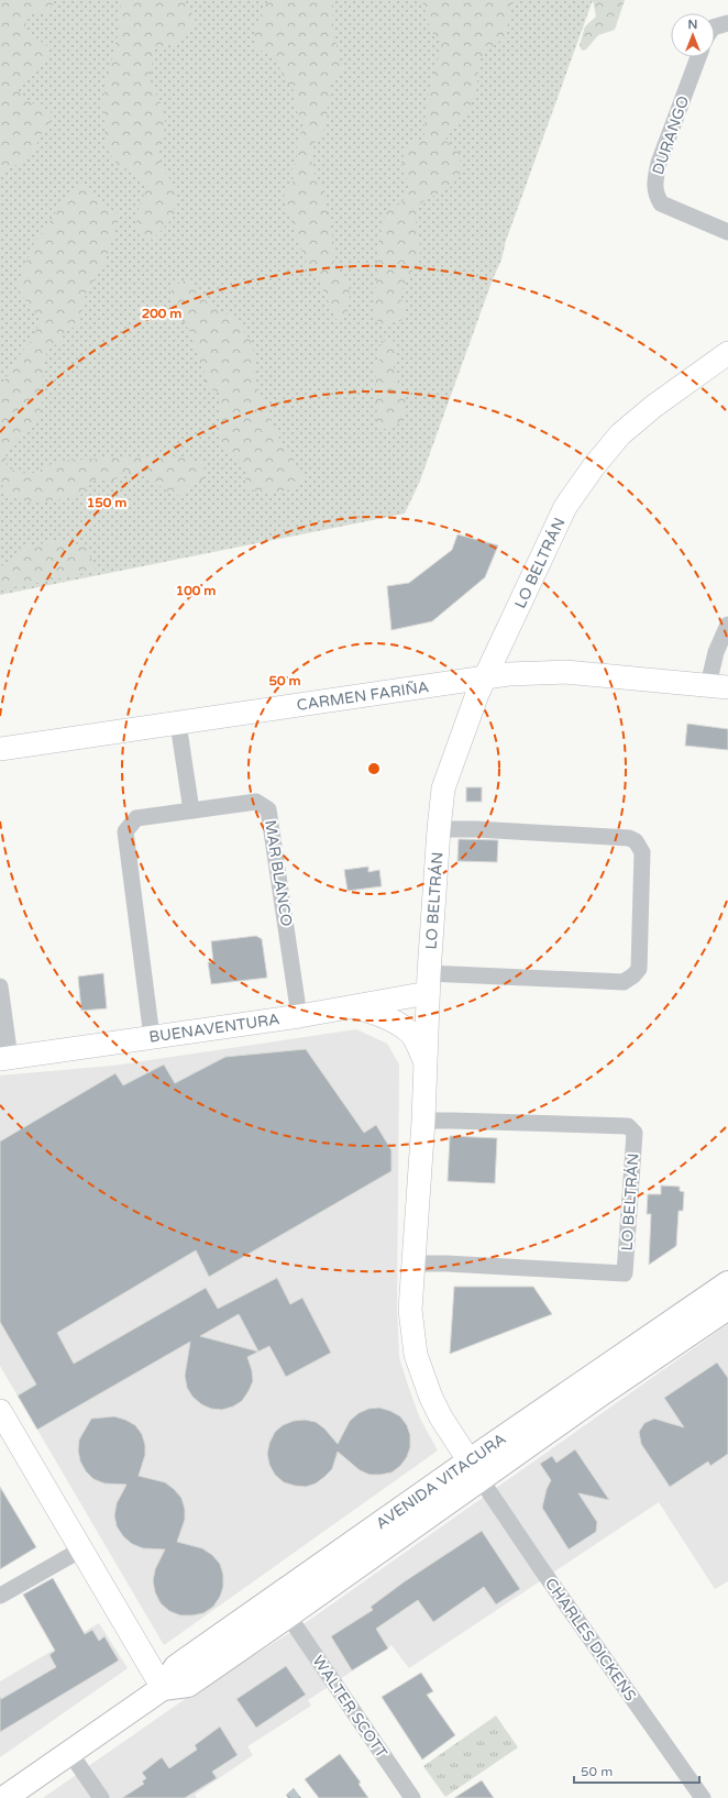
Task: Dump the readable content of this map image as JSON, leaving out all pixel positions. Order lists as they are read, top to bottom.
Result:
{
  "streets": {
    "main road": ["AVENIDA VITACURA"],
    "street": [
      "DURANGO",
      "LO BELTRÁN",
      "CARMEN FARIÑA",
      "MAR BLANCO",
      "BUENAVENTURA",
      "CHARLES DICKENS",
      "WALTER SCOTT"
    ]
  },
  "crossings": [
    ["LO BELTRÁN", "CARMEN FARIÑA"],
    ["LO BELTRÁN", "BUENAVENTURA"],
    ["LO BELTRÁN", "AVENIDA VITACURA"],
    ["LO BELTRÁN", "CHARLES DICKENS"],
    ["MAR BLANCO", "BUENAVENTURA"],
    ["AVENIDA VITACURA", "CHARLES DICKENS"],
    ["AVENIDA VITACURA", "WALTER SCOTT"]
  ],
  "scale_bar": "50 m",
  "north": "top",
  "rings": [
    "200 m",
    "150 m",
    "100 m",
    "50 m"
  ]
}
